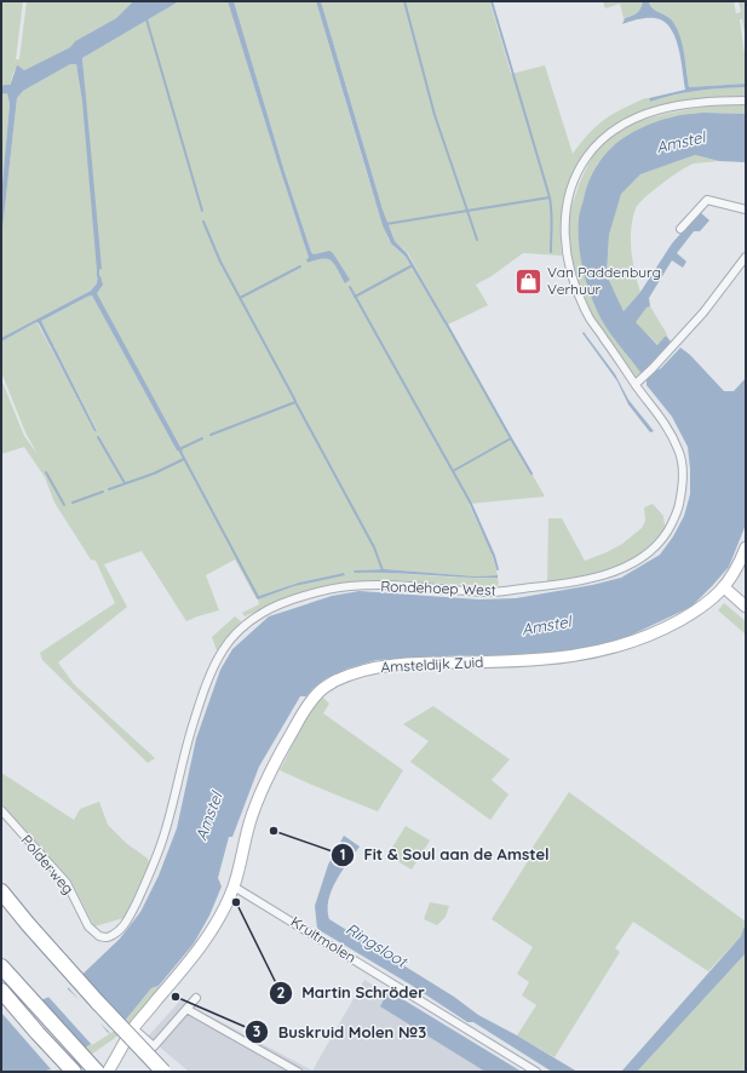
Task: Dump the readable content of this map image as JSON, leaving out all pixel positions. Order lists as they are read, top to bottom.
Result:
{
  "streets": {
    "street": [
      "Rondehoep West",
      "Amsteldijk Zuid",
      "Polderweg",
      "Kruitmolen"
    ]
  },
  "crossings": [
    ["Rondehoep West", "Polderweg"],
    ["Amsteldijk Zuid", "Kruitmolen"]
  ],
  "water": ["Amstel", "Ringsloot"],
  "places": {
    "shop": ["Van Paddenburg Verhuur"],
    "other": ["Fit & Soul aan de Amstel", "Martin Schröder", "Buskruid Molen №3"]
  }
}
